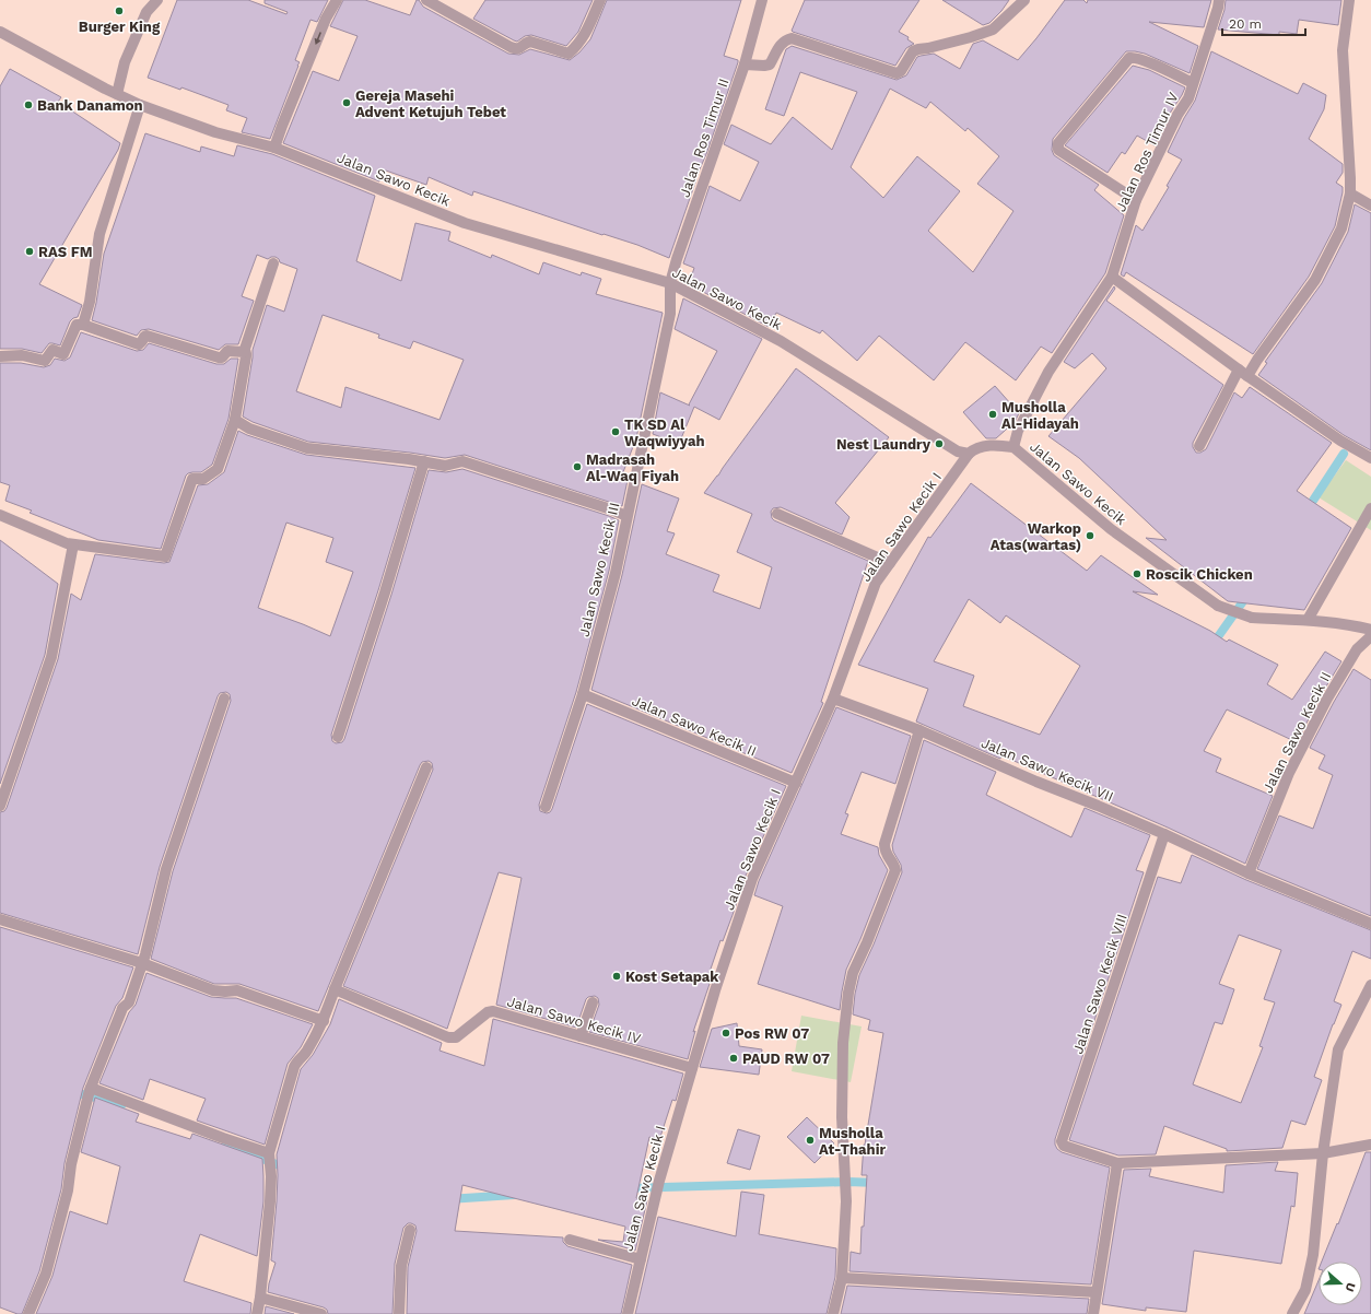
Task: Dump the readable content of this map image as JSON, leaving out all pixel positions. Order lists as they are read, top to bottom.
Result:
{
  "streets": {
    "street": [
      "Jalan Ros Timur II",
      "Jalan Ros Timur IV",
      "Jalan Sawo Kecik",
      "Jalan Sawo Kecik I",
      "Jalan Sawo Kecik III",
      "Jalan Sawo Kecik II",
      "Jalan Sawo Kecik VII",
      "Jalan Sawo Kecik VIII",
      "Jalan Sawo Kecik IV"
    ]
  },
  "crossings": [
    ["Jalan Ros Timur II", "Jalan Sawo Kecik"],
    ["Jalan Ros Timur II", "Jalan Sawo Kecik III"],
    ["Jalan Ros Timur IV", "Jalan Sawo Kecik"],
    ["Jalan Sawo Kecik", "Jalan Sawo Kecik I"],
    ["Jalan Sawo Kecik", "Jalan Sawo Kecik III"],
    ["Jalan Sawo Kecik I", "Jalan Sawo Kecik II"],
    ["Jalan Sawo Kecik I", "Jalan Sawo Kecik VII"],
    ["Jalan Sawo Kecik I", "Jalan Sawo Kecik IV"],
    ["Jalan Sawo Kecik III", "Jalan Sawo Kecik II"],
    ["Jalan Sawo Kecik VII", "Jalan Sawo Kecik VIII"]
  ],
  "places": [
    "Burger King",
    "Gereja Masehi Advent Ketujuh Tebet",
    "Bank Danamon",
    "RAS FM",
    "Musholla Al-Hidayah",
    "TK SD Al Waqwiyyah",
    "Nest Laundry",
    "Madrasah Al-Waq Fiyah",
    "Warkop Atas(wartas)",
    "Roscik Chicken",
    "Kost Setapak",
    "Pos RW 07",
    "PAUD RW 07",
    "Musholla At-Thahir"
  ],
  "scale_bar": "20 m",
  "north": "right"
}
